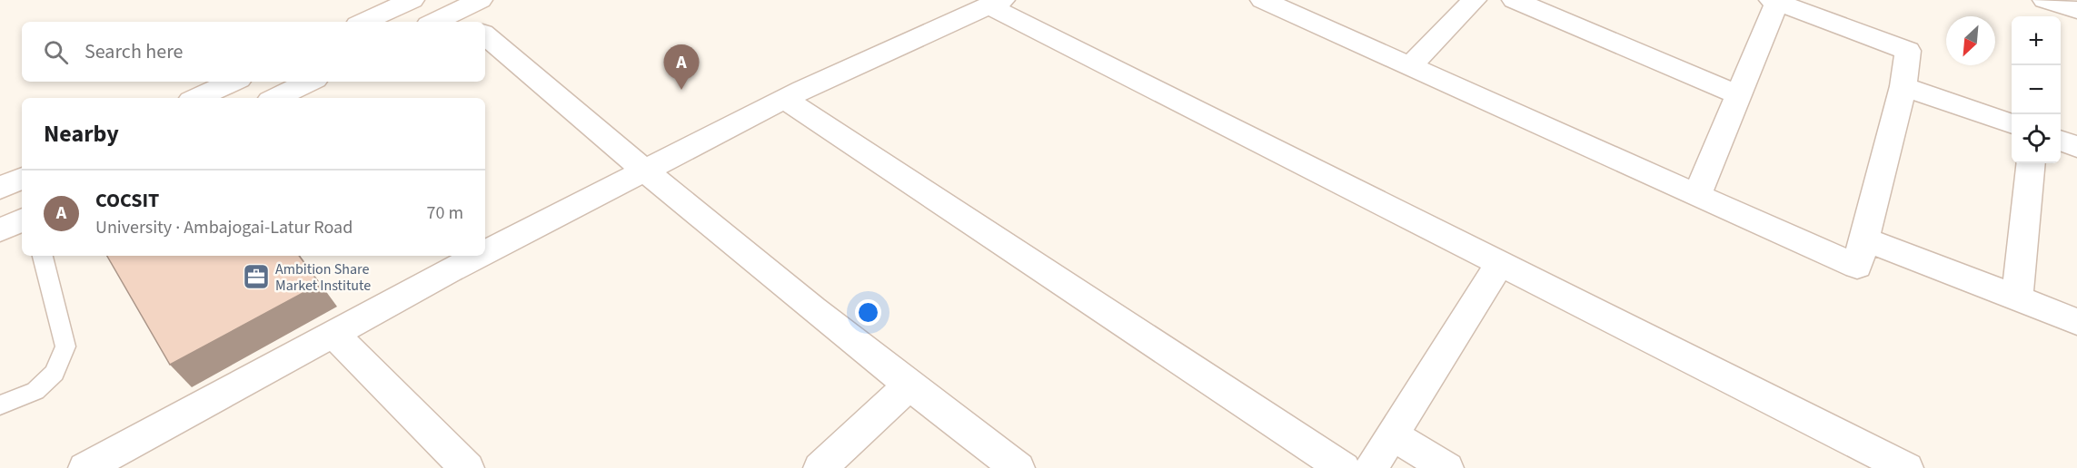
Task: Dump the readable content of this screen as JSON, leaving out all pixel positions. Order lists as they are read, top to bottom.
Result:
{
  "places": {
    "office": ["Ambition Share Market Institute"]
  },
  "north": "bottom left",
  "page": {
    "map_buttons": ["+", "−"],
    "search": "Search here",
    "pins": "A",
    "heading": "Nearby",
    "list": [
      {
        "mark": "A",
        "name": "COCSIT",
        "note": "University · Ambajogai-Latur Road",
        "value": "70 m"
      }
    ]
  }
}
